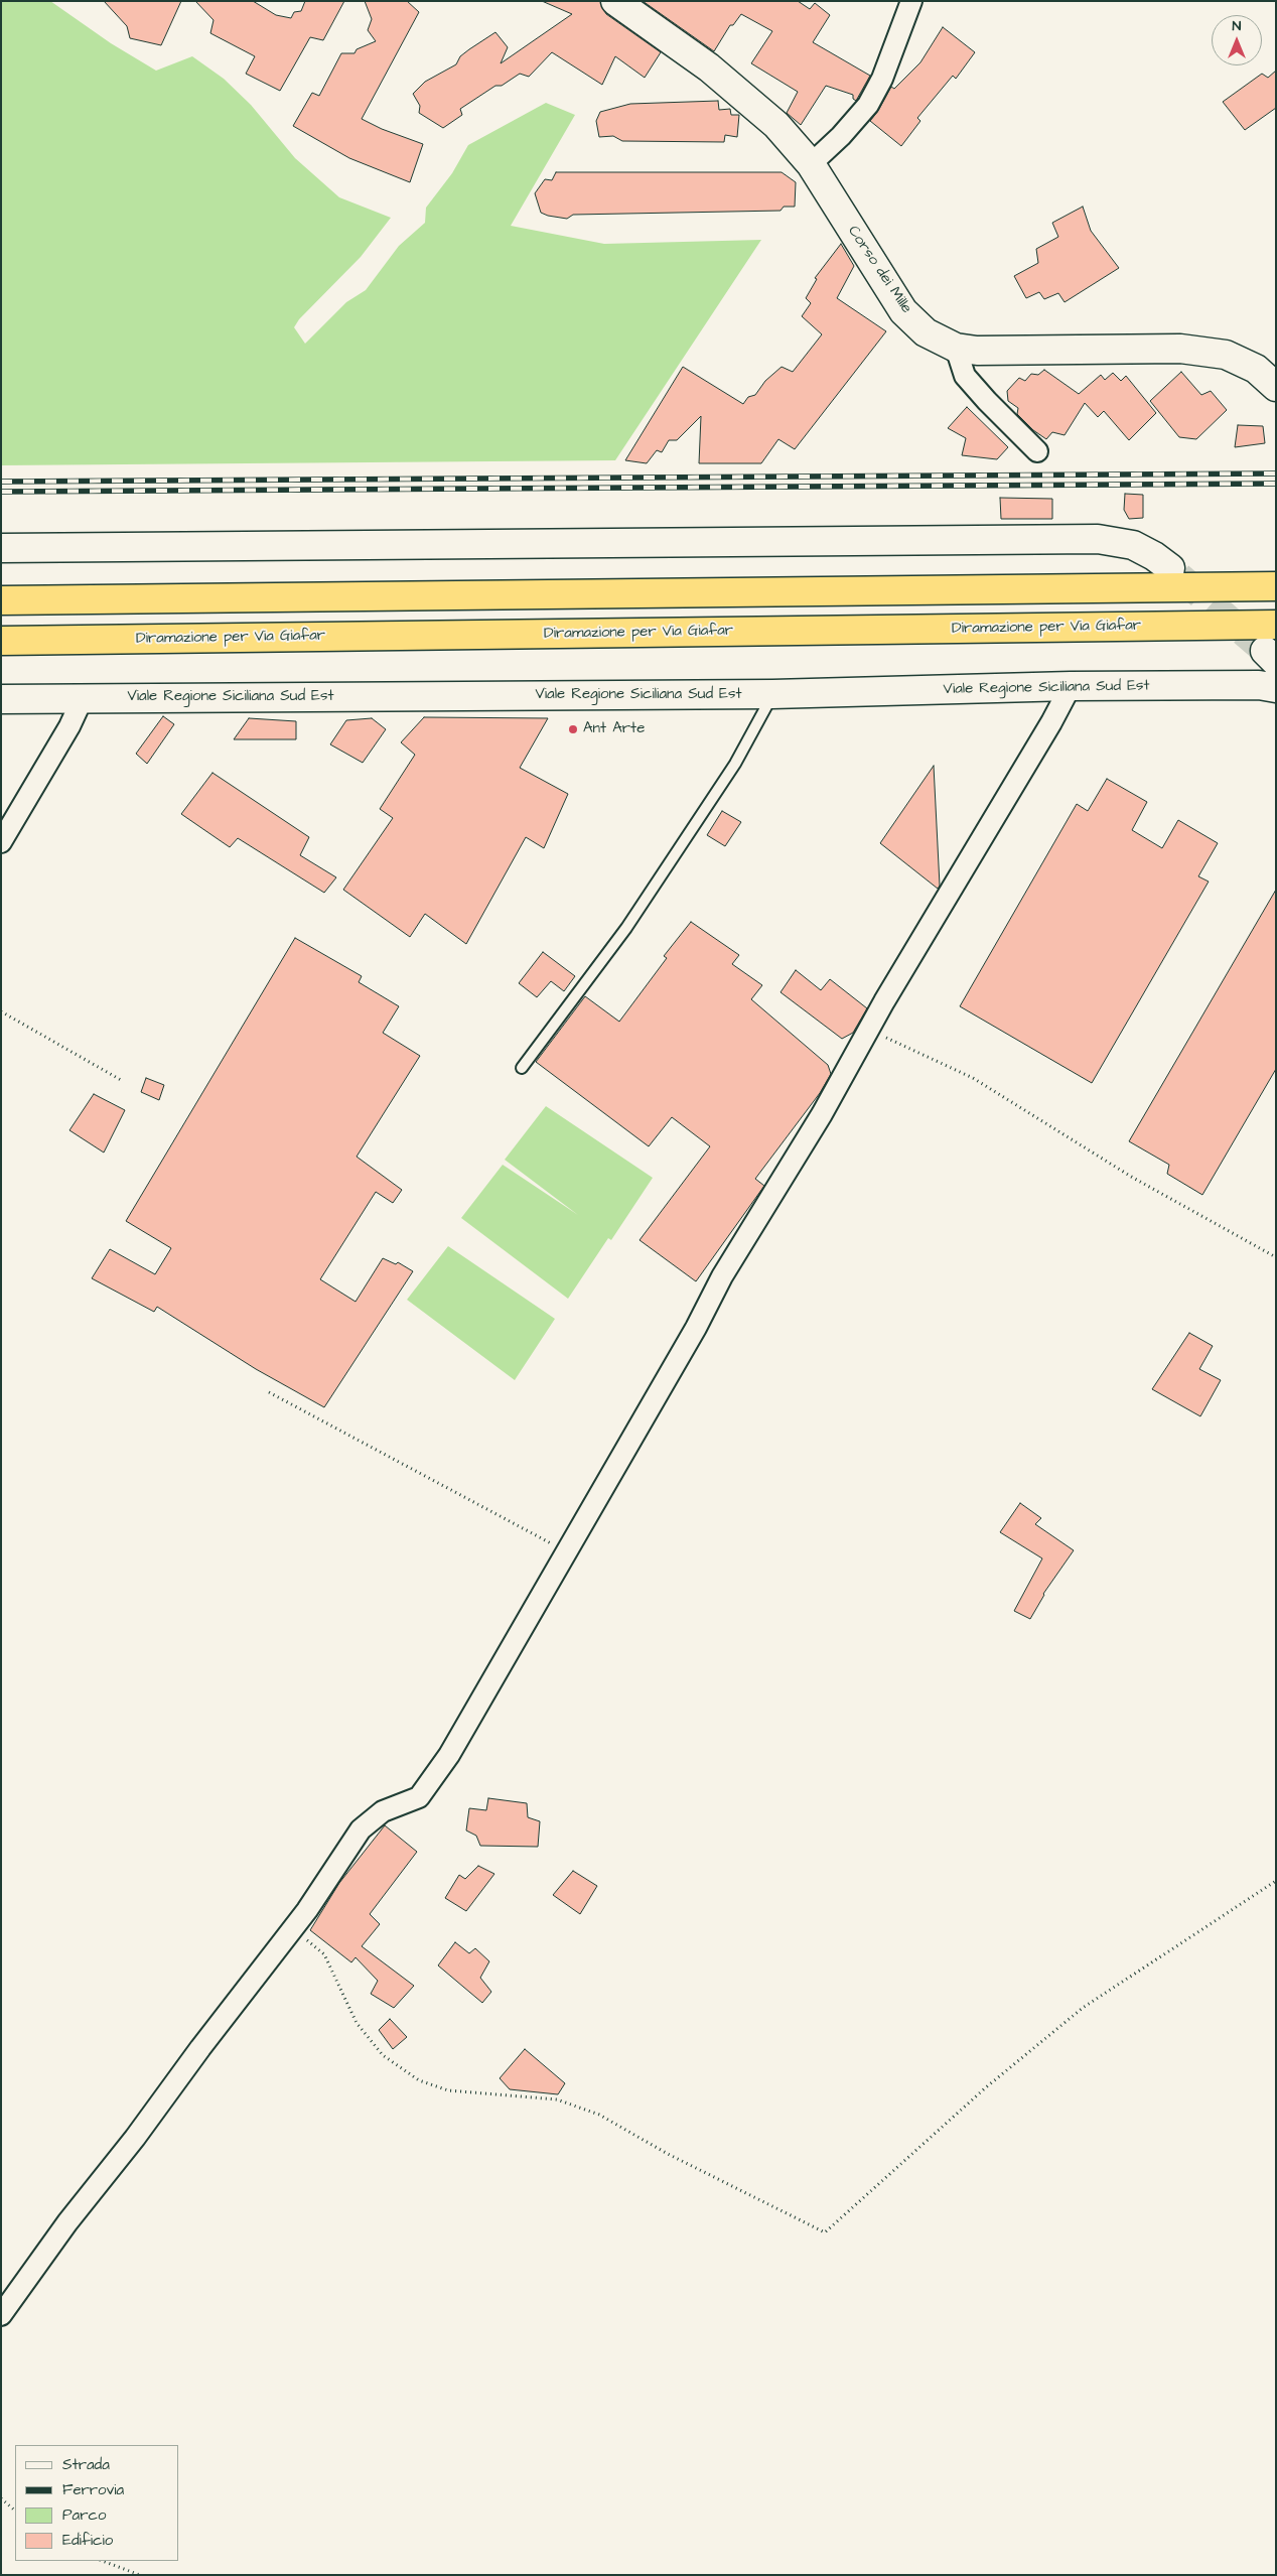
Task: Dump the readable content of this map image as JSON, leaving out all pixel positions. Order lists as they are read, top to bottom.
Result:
{
  "streets": {
    "highway": ["Diramazione per Via Giafar"],
    "street": ["Corso dei Mille", "Viale Regione Siciliana Sud Est"]
  },
  "places": ["Ant Arte"],
  "legend": [
    "Strada",
    "Ferrovia",
    "Parco",
    "Edificio"
  ],
  "north": "top"
}
